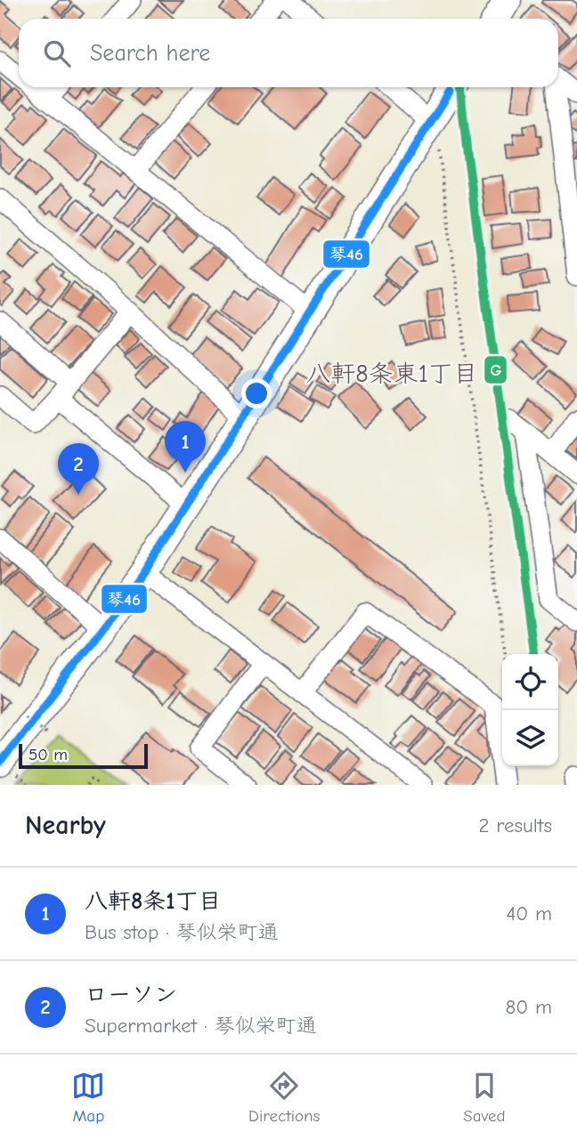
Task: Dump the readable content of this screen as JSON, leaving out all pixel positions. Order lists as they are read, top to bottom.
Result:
{
  "districts": ["八軒8条東1丁目"],
  "lines": ["transit line G", "transit line 琴46"],
  "scale_bar": "50 m",
  "page": {
    "search": "Search here",
    "pins": ["1", "2"],
    "scale": "50 m",
    "heading": ["Nearby", "2 results"],
    "list": [
      {
        "mark": "1",
        "name": "八軒8条1丁目",
        "note": "Bus stop · 琴似栄町通",
        "value": "40 m"
      },
      {
        "mark": "2",
        "name": "ローソン",
        "note": "Supermarket · 琴似栄町通",
        "value": "80 m"
      }
    ],
    "nav": ["Map", "Directions", "Saved"]
  }
}
